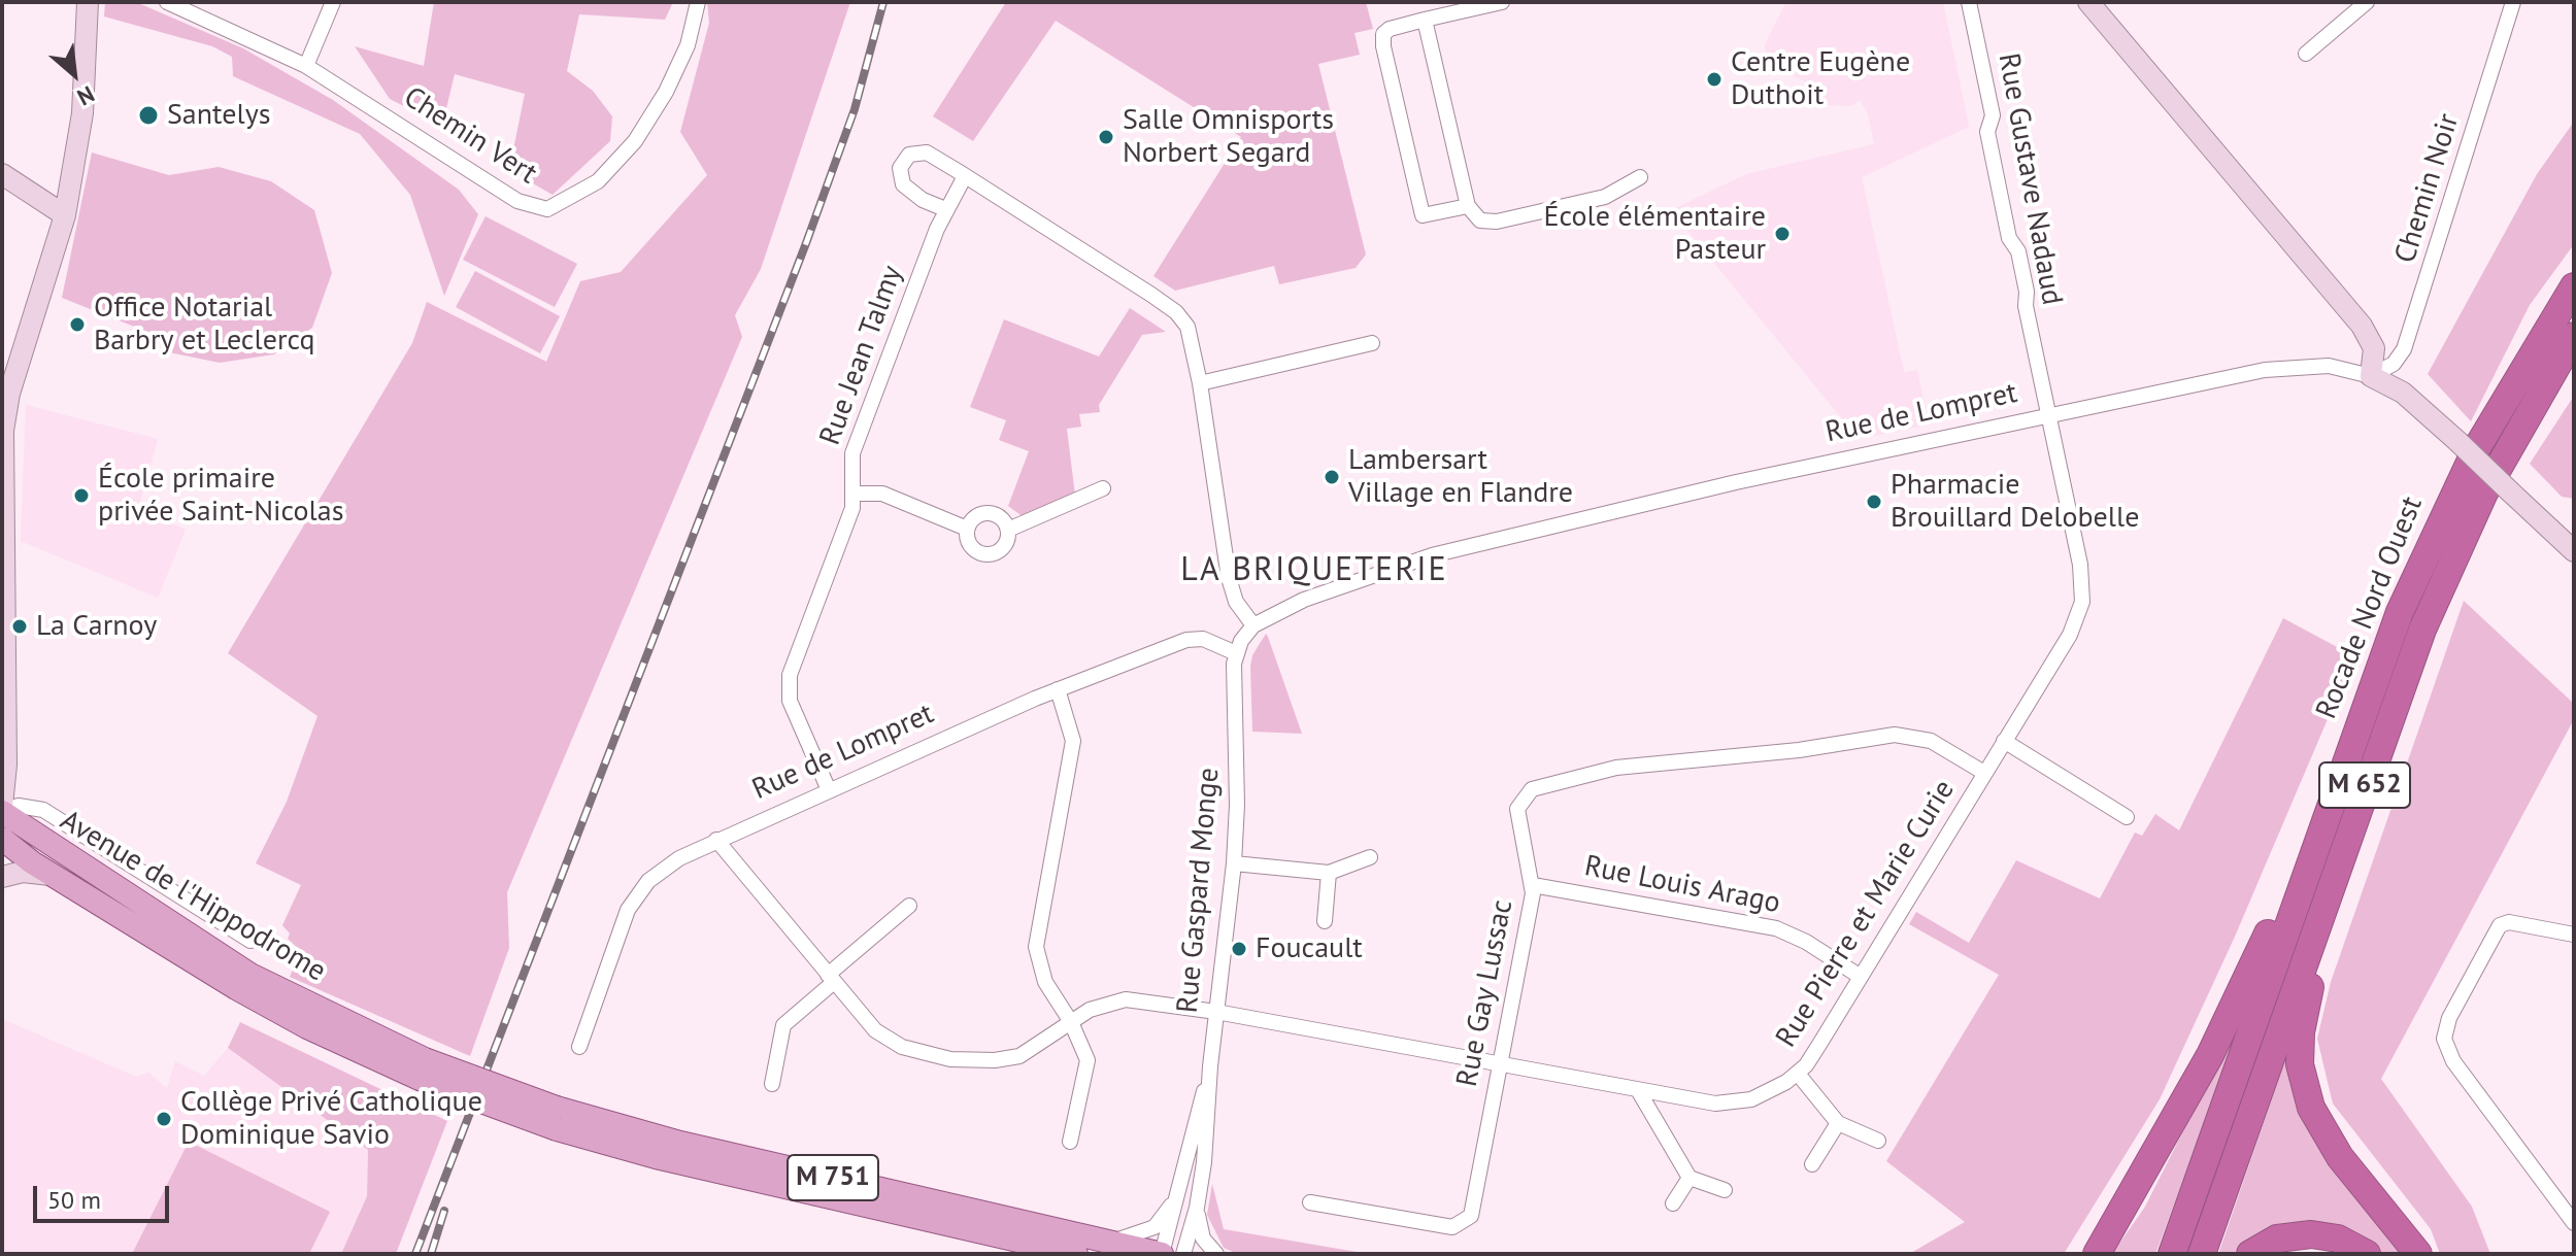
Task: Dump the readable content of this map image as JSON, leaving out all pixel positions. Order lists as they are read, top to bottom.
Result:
{
  "streets": {
    "highway": ["Rocade Nord Ouest", "M 652"],
    "main road": ["Avenue de l'Hippodrome", "M 751"],
    "street": [
      "Chemin Vert",
      "Rue Gustave Nadaud",
      "Chemin Noir",
      "Rue Jean Talmy",
      "Rue de Lompret",
      "Rue Louis Arago",
      "Rue Gaspard Monge",
      "Rue Pierre et Marie Curie",
      "Rue Gay Lussac"
    ]
  },
  "crossings": [
    ["Rue Gustave Nadaud", "Rue de Lompret"],
    ["Rue Gustave Nadaud", "Rue Pierre et Marie Curie"],
    ["Chemin Noir", "Rue de Lompret"],
    ["Rue Jean Talmy", "Rue de Lompret"],
    ["Rue de Lompret", "Rue Gaspard Monge"],
    ["Rue de Lompret", "Rue Pierre et Marie Curie"],
    ["Rue Louis Arago", "Rue Pierre et Marie Curie"],
    ["Rue Louis Arago", "Rue Gay Lussac"],
    ["Rue Gaspard Monge", "Avenue de l'Hippodrome"],
    ["Rue Gaspard Monge", "Rue Pierre et Marie Curie"],
    ["Rue Pierre et Marie Curie", "Rue Gay Lussac"]
  ],
  "districts": ["LA BRIQUETERIE"],
  "places": [
    "Centre Eugène Duthoit",
    "Santelys",
    "Salle Omnisports Norbert Segard",
    "École élémentaire Pasteur",
    "Office Notarial Barbry et Leclercq",
    "Lambersart Village en Flandre",
    "École primaire privée Saint-Nicolas",
    "Pharmacie Brouillard Delobelle",
    "La Carnoy",
    "Foucault",
    "Collège Privé Catholique Dominique Savio"
  ],
  "scale_bar": "50 m",
  "north": "bottom right"
}
